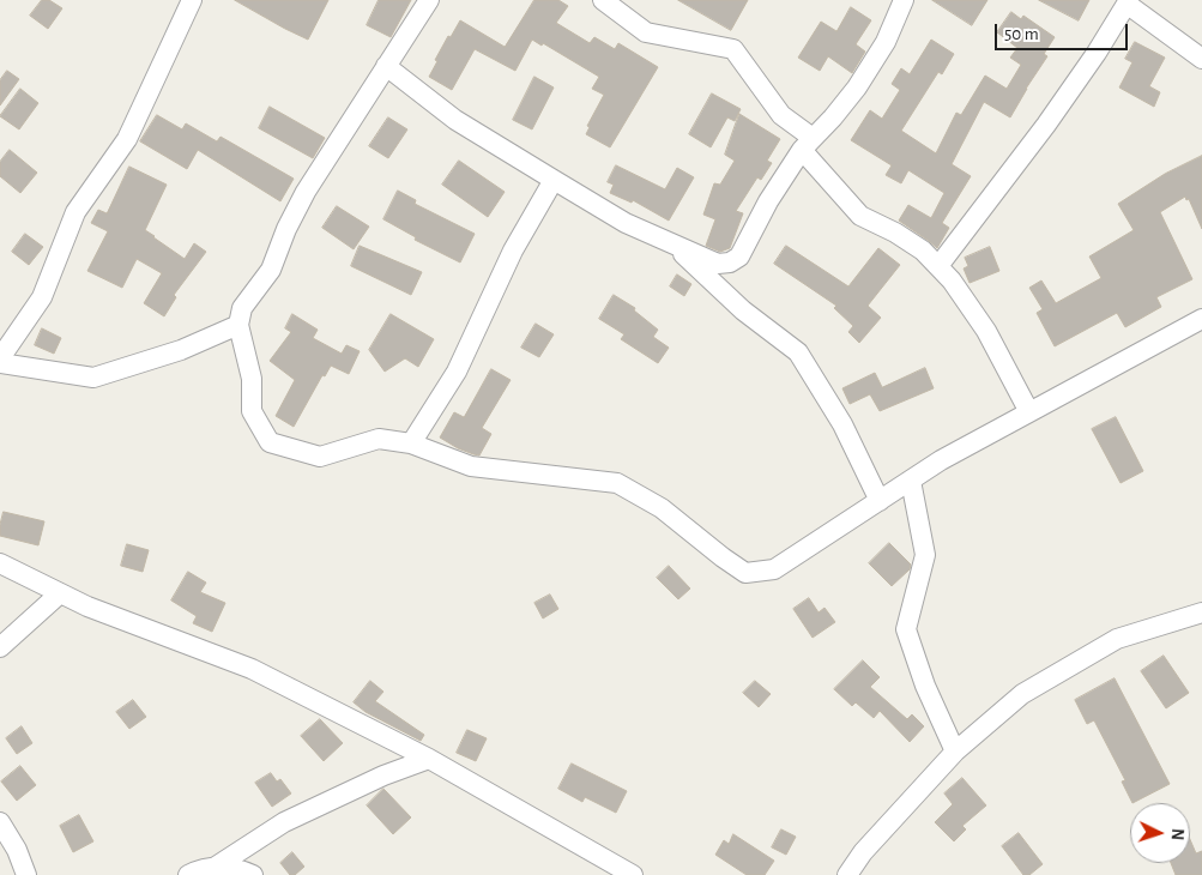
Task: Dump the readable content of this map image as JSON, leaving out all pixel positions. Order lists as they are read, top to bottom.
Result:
{
  "scale_bar": "50 m",
  "north": "right"
}
